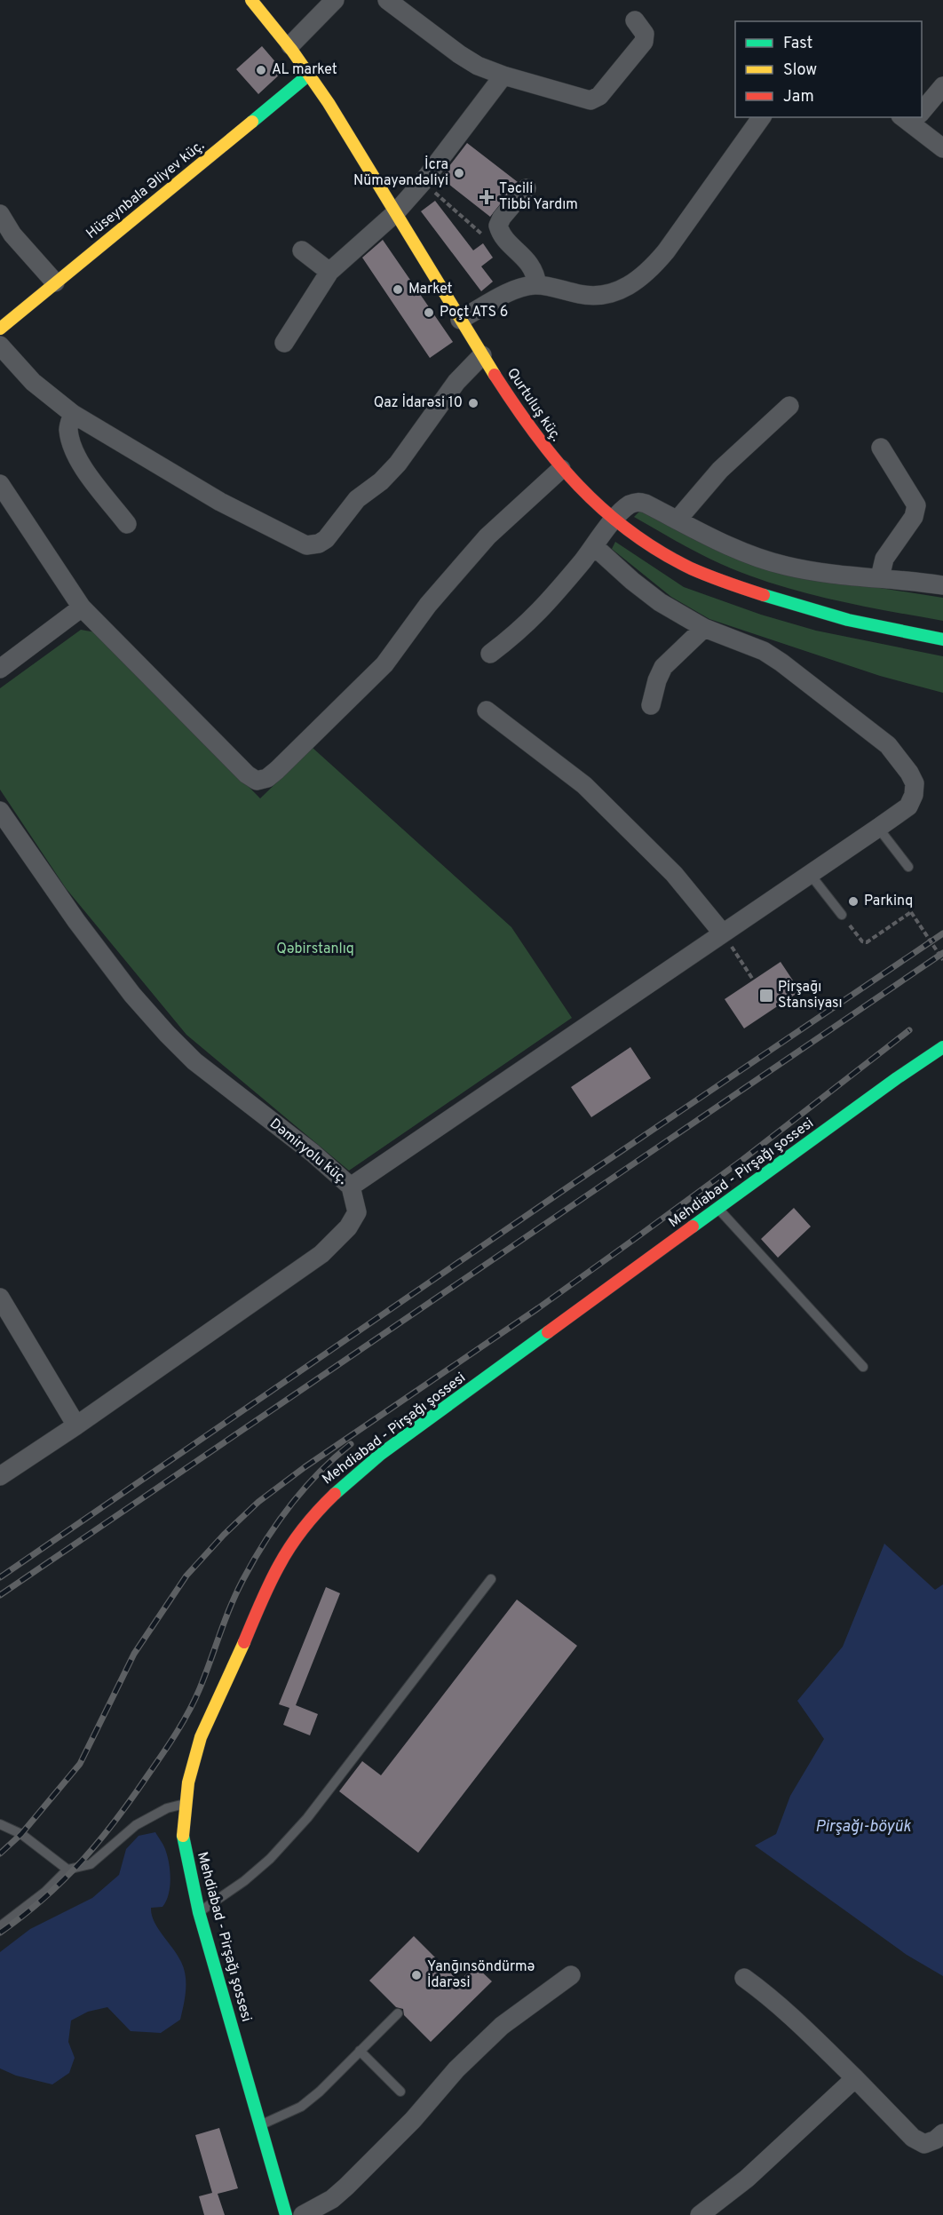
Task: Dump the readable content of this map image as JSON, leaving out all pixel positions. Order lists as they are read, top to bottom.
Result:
{
  "streets": {
    "main road": ["Hüseynbala Əliyev küç.", "Qurtuluş küç.", "Mehdiabad - Pirşağı şossesi"],
    "street": ["Dəmiryolu küç."]
  },
  "crossings": [
    ["Hüseynbala Əliyev küç.", "Qurtuluş küç."]
  ],
  "water": ["Pirşağı-böyük"],
  "parks": ["Qəbirstanlıq"],
  "places": {
    "other": [
      "AL market",
      "İcra Nümayəndəliyi",
      "Market",
      "Poçt ATS 6",
      "Qaz İdarəsi 10",
      "Parkinq",
      "Yanğınsöndürmə İdarəsi"
    ],
    "health": ["Təcili Tibbi Yardım"],
    "transit": ["Pirşağı Stansiyası"]
  },
  "legend": ["Fast", "Slow", "Jam"]
}
